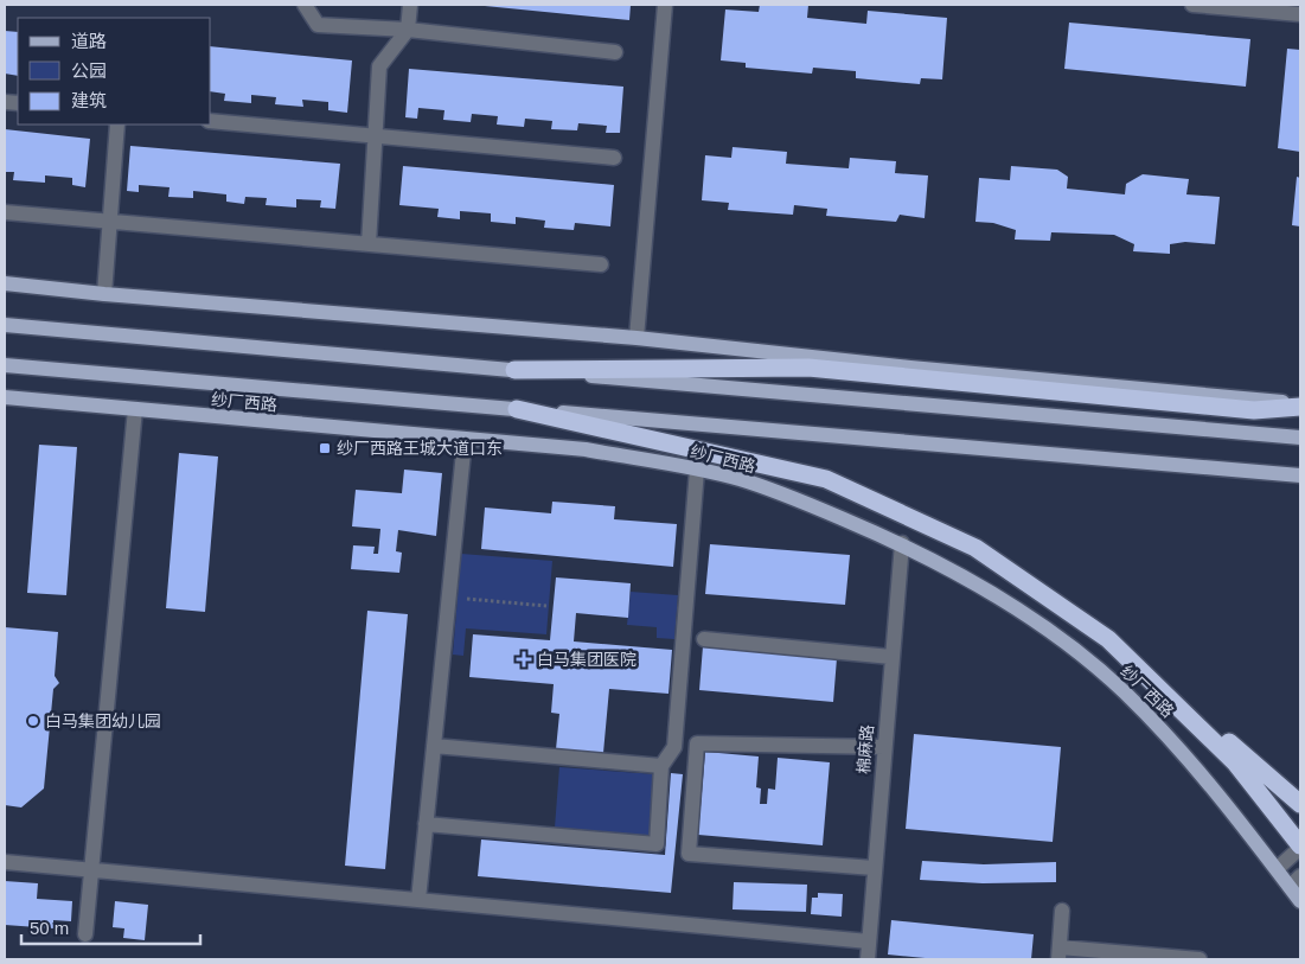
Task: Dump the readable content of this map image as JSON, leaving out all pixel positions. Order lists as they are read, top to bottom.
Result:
{
  "streets": {
    "main road": ["纱厂西路"],
    "street": ["棉麻路"]
  },
  "crossings": [
    ["纱厂西路", "棉麻路"]
  ],
  "places": {
    "transit": ["纱厂西路王城大道口东"],
    "health": ["白马集团医院"],
    "other": ["白马集团幼儿园"]
  },
  "legend": ["道路", "公园", "建筑"],
  "scale_bar": "50 m"
}
